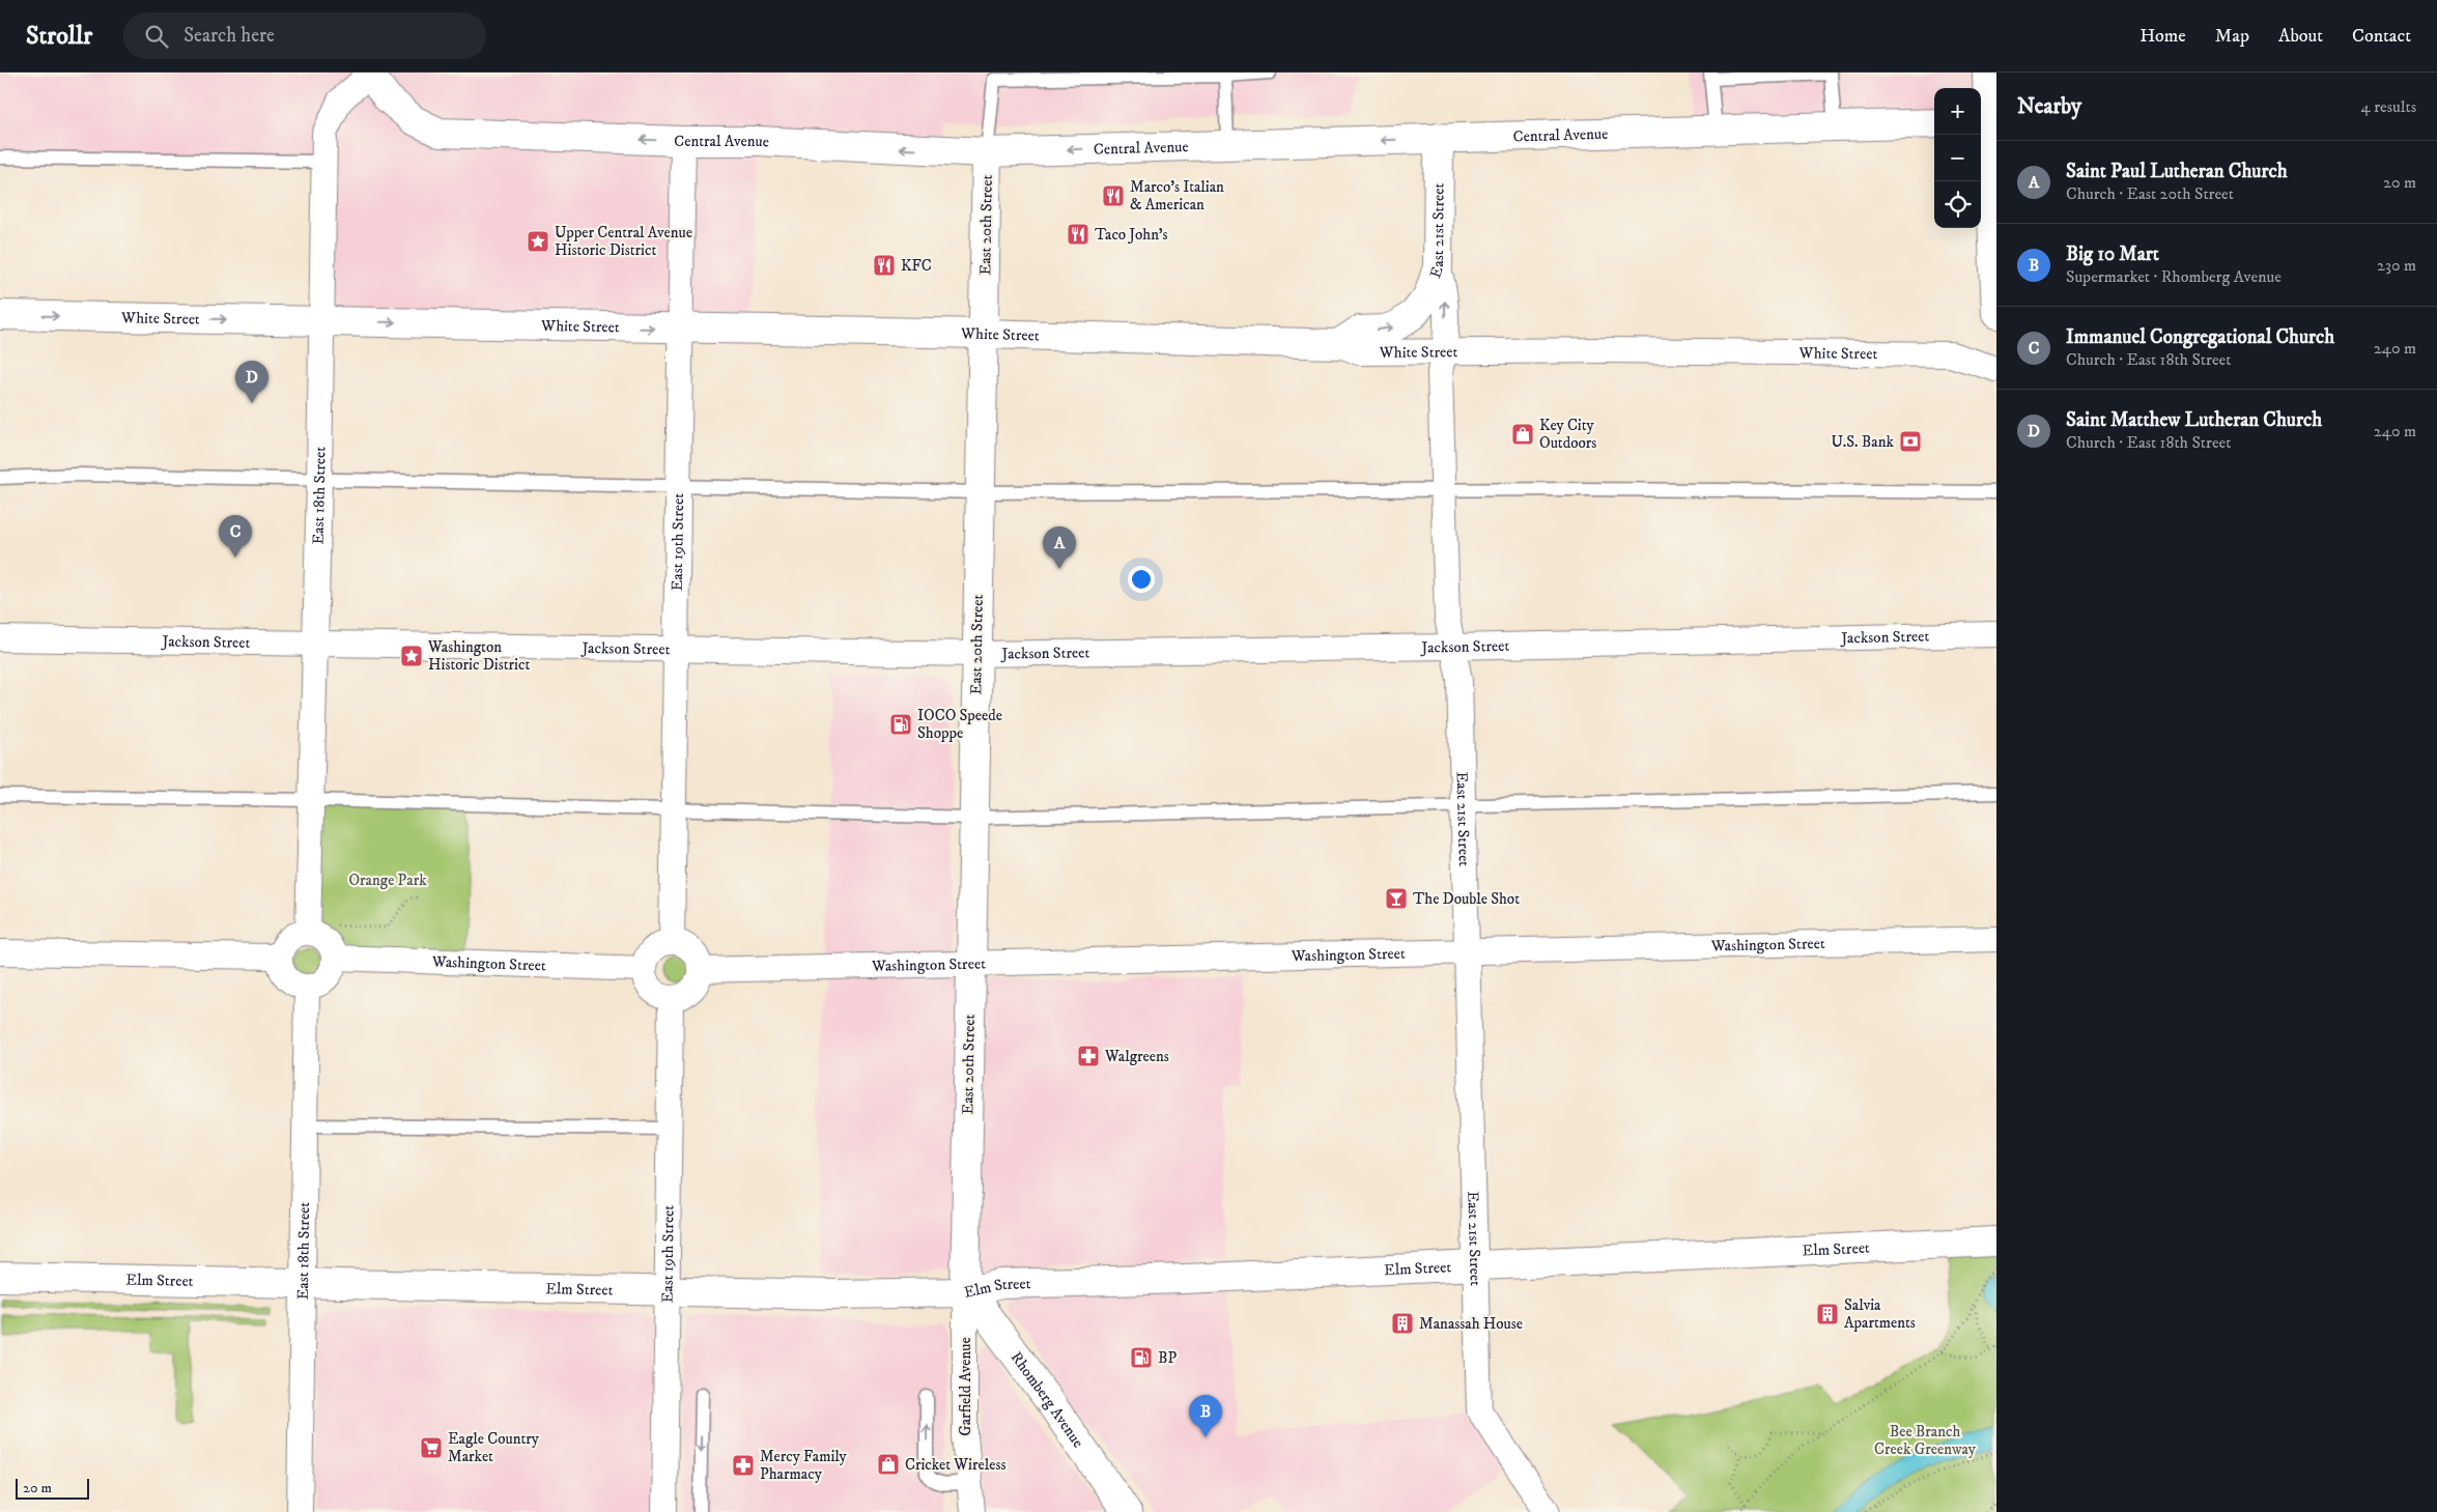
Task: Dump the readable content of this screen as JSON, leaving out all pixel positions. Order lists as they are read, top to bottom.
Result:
{
  "streets": {
    "main road": [
      "Central Avenue",
      "East 20th Street",
      "East 21st Street",
      "White Street",
      "Elm Street",
      "Rhomberg Avenue"
    ],
    "street": [
      "East 18th Street",
      "East 19th Street",
      "Jackson Street",
      "Washington Street",
      "Garfield Avenue"
    ]
  },
  "crossings": [
    ["Central Avenue", "East 20th Street"],
    ["Central Avenue", "East 21st Street"],
    ["Central Avenue", "East 18th Street"],
    ["Central Avenue", "East 19th Street"],
    ["East 20th Street", "White Street"],
    ["East 20th Street", "Jackson Street"],
    ["East 20th Street", "Washington Street"],
    ["East 20th Street", "Elm Street"],
    ["East 20th Street", "Garfield Avenue"],
    ["East 20th Street", "Rhomberg Avenue"],
    ["East 21st Street", "White Street"],
    ["East 21st Street", "Jackson Street"],
    ["East 21st Street", "Washington Street"],
    ["East 21st Street", "Elm Street"],
    ["White Street", "East 18th Street"],
    ["White Street", "East 19th Street"],
    ["East 18th Street", "Jackson Street"],
    ["East 18th Street", "Washington Street"],
    ["East 18th Street", "Elm Street"],
    ["East 19th Street", "Jackson Street"],
    ["East 19th Street", "Washington Street"],
    ["East 19th Street", "Elm Street"],
    ["Elm Street", "Garfield Avenue"],
    ["Elm Street", "Rhomberg Avenue"],
    ["Garfield Avenue", "Rhomberg Avenue"]
  ],
  "one_way": ["Central Avenue"],
  "parks": ["Orange Park", "Bee Branch Creek Greenway"],
  "places": {
    "restaurant": ["Marco's Italian & American", "Taco John's", "KFC"],
    "place": ["Upper Central Avenue Historic District", "Washington Historic District"],
    "shop": ["Key City Outdoors", "Cricket Wireless"],
    "bank": ["U.S. Bank"],
    "fuel station": ["IOCO Speede Shoppe", "BP"],
    "bar": ["The Double Shot"],
    "pharmacy": ["Walgreens", "Mercy Family Pharmacy"],
    "building": ["Salvia Apartments", "Manassah House"],
    "supermarket": ["Eagle Country Market"]
  },
  "scale_bar": "20 m",
  "page": {
    "header": "Strollr",
    "search": "Search here",
    "nav": [
      "Home",
      "Map",
      "About",
      "Contact"
    ],
    "heading": ["Nearby", "4 results"],
    "map_buttons": ["+", "−"],
    "list": [
      {
        "mark": "A",
        "name": "Saint Paul Lutheran Church",
        "note": "Church · East 20th Street",
        "value": "20 m"
      },
      {
        "mark": "B",
        "name": "Big 10 Mart",
        "note": "Supermarket · Rhomberg Avenue",
        "value": "230 m"
      },
      {
        "mark": "C",
        "name": "Immanuel Congregational Church",
        "note": "Church · East 18th Street",
        "value": "240 m"
      },
      {
        "mark": "D",
        "name": "Saint Matthew Lutheran Church",
        "note": "Church · East 18th Street",
        "value": "240 m"
      }
    ],
    "pins": [
      "D",
      "C",
      "A",
      "B"
    ],
    "scale": "20 m"
  }
}
